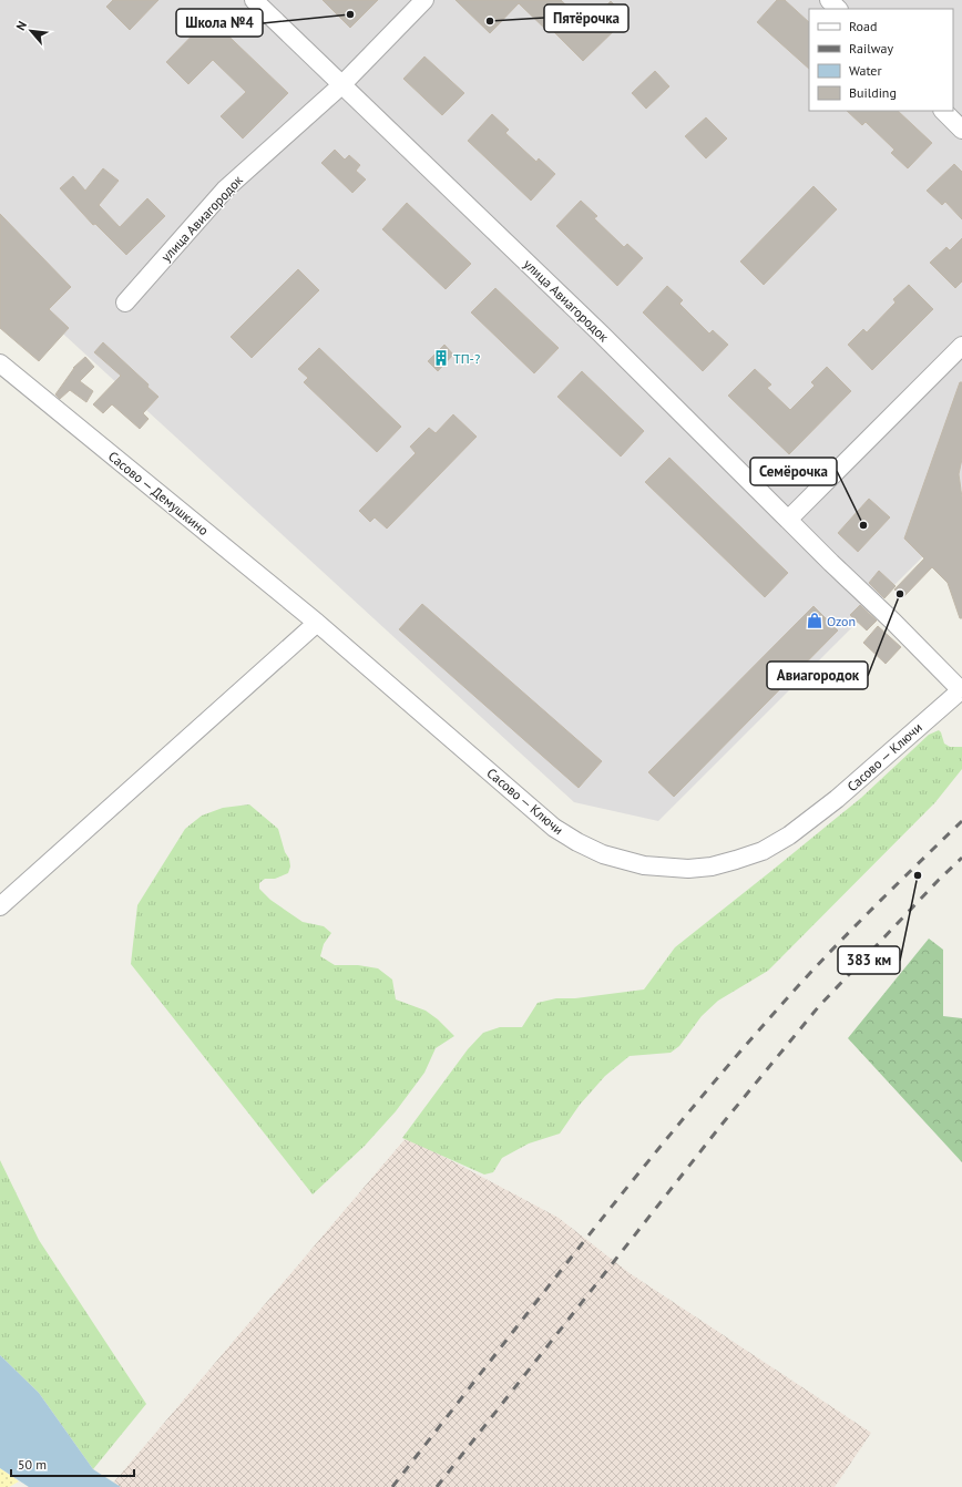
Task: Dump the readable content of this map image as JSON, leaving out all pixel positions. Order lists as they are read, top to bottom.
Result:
{
  "streets": {
    "street": ["улица Авиагородок", "Сасово — Демушкино", "Сасово — Ключи"]
  },
  "crossings": [
    ["улица Авиагородок", "Сасово — Ключи"],
    ["Сасово — Демушкино", "Сасово — Ключи"]
  ],
  "places": {
    "other": [
      "Школа №4",
      "Пятёрочка",
      "Семёрочка",
      "Авиагородок",
      "383 км"
    ],
    "building": ["ТП-?"],
    "shop": ["Ozon"]
  },
  "legend": [
    "Road",
    "Railway",
    "Water",
    "Building"
  ],
  "scale_bar": "50 m",
  "north": "top left"
}
